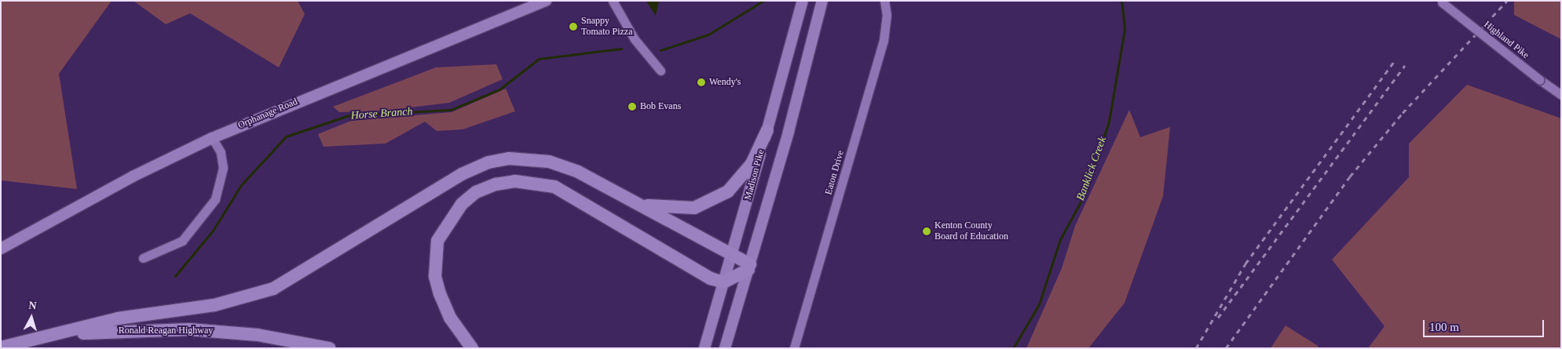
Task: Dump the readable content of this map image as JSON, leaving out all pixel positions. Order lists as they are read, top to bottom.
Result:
{
  "streets": {
    "highway": ["Ronald Reagan Highway"],
    "main road": ["Orphanage Road", "Madison Pike"],
    "street": ["Highland Pike", "Eaton Drive"]
  },
  "water": ["Horse Branch", "Banklick Creek"],
  "places": [
    "Snappy Tomato Pizza",
    "Wendy's",
    "Bob Evans",
    "Kenton County Board of Education"
  ],
  "scale_bar": "100 m",
  "north": "top"
}
